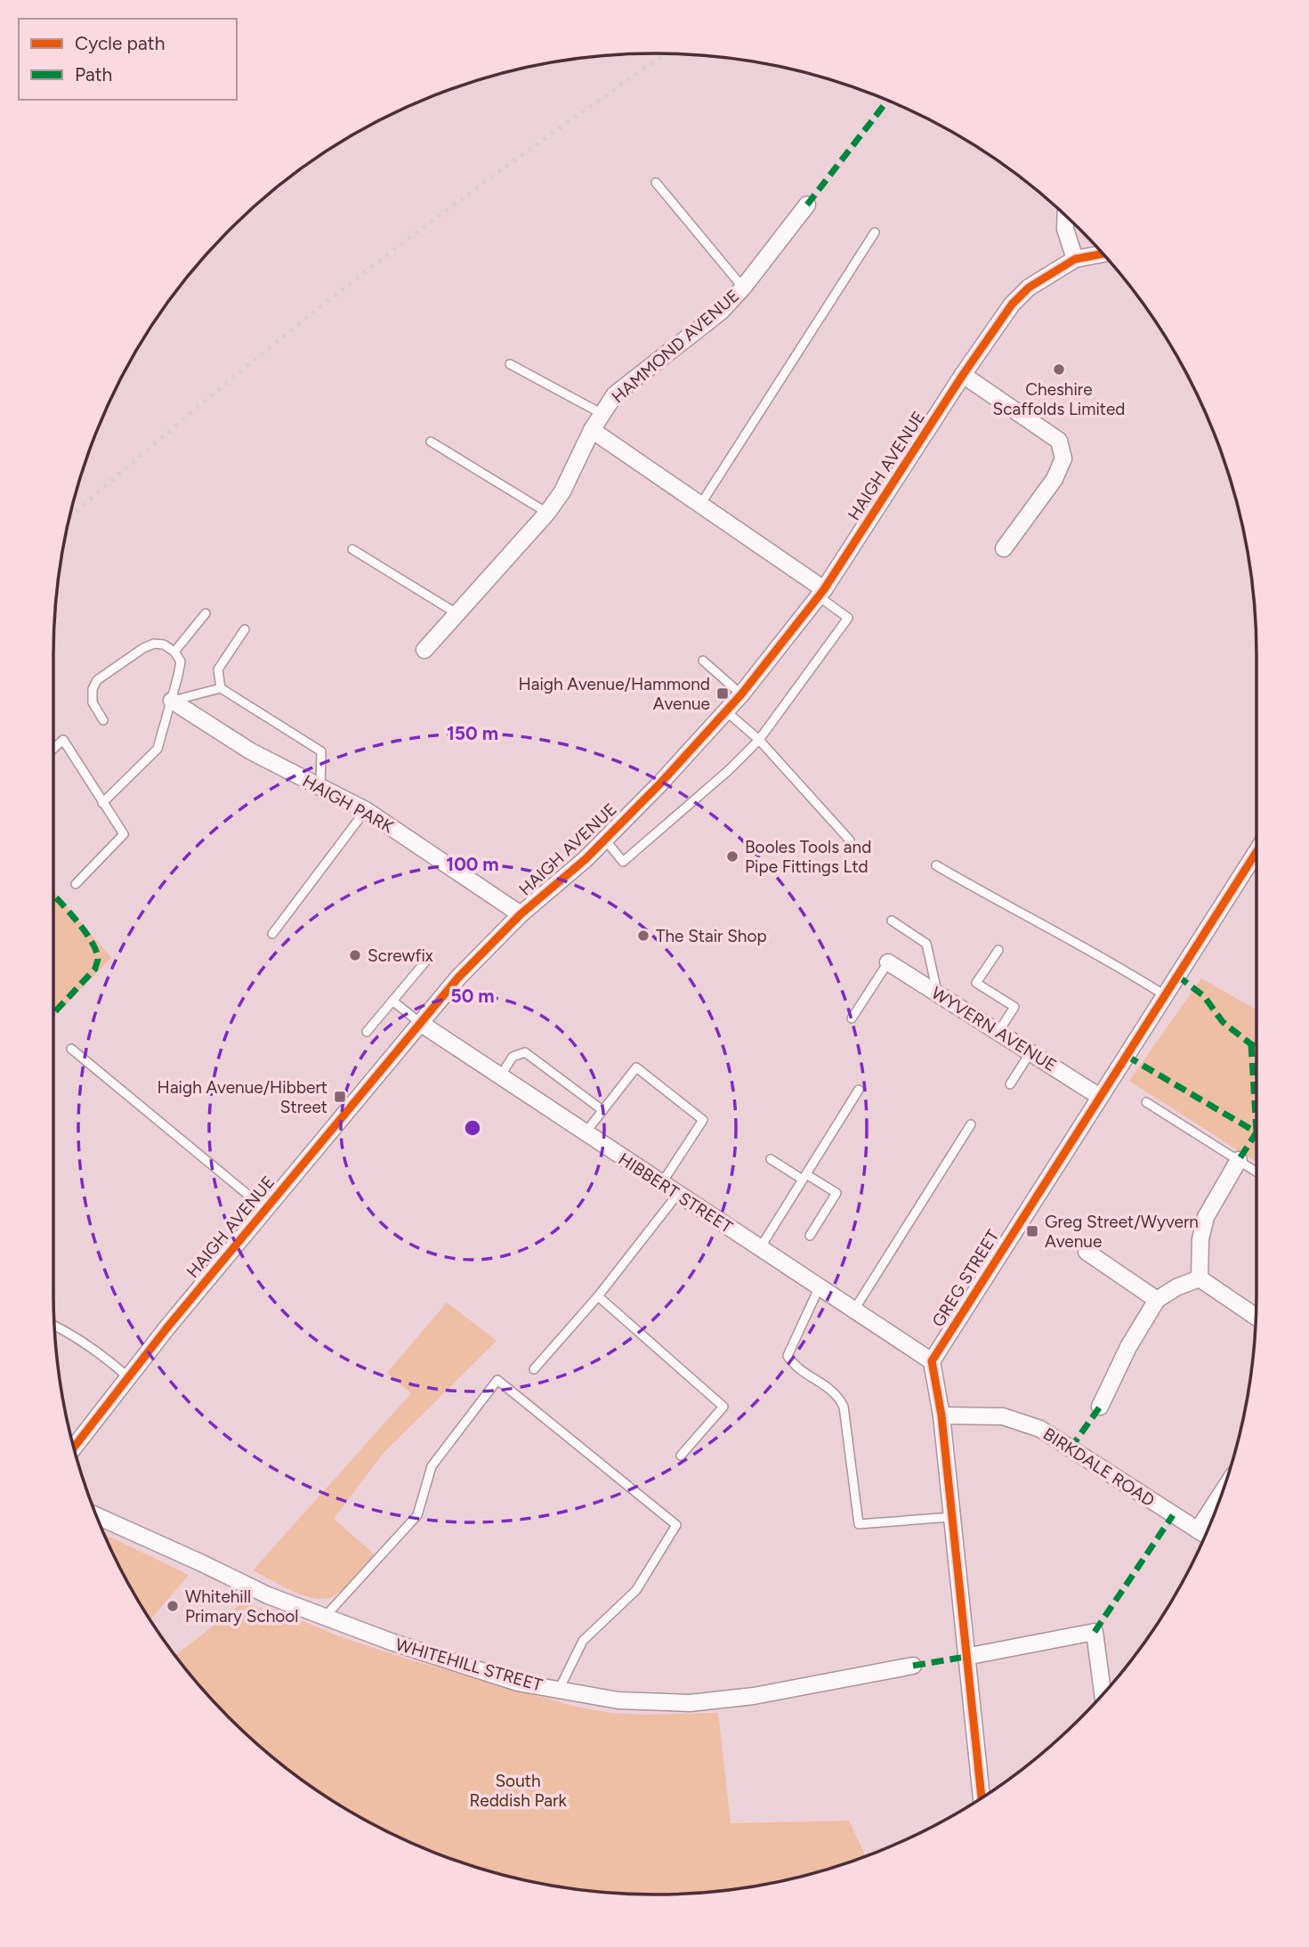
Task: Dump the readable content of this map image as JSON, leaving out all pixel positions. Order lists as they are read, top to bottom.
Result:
{
  "streets": {
    "street": [
      "HAMMOND AVENUE",
      "HAIGH AVENUE",
      "HAIGH PARK",
      "WYVERN AVENUE",
      "HIBBERT STREET",
      "GREG STREET",
      "BIRKDALE ROAD",
      "WHITEHILL STREET"
    ]
  },
  "crossings": [
    ["HAIGH AVENUE", "HAIGH PARK"],
    ["HAIGH AVENUE", "HIBBERT STREET"],
    ["WYVERN AVENUE", "GREG STREET"],
    ["HIBBERT STREET", "GREG STREET"]
  ],
  "parks": ["South Reddish Park"],
  "places": {
    "other": [
      "Cheshire Scaffolds Limited",
      "Booles Tools and Pipe Fittings Ltd",
      "The Stair Shop",
      "Screwfix",
      "Whitehill Primary School"
    ],
    "transit": ["Haigh Avenue/Hammond Avenue", "Haigh Avenue/Hibbert Street", "Greg Street/Wyvern Avenue"]
  },
  "legend": ["Cycle path", "Path"],
  "rings": ["150 m", "100 m", "50 m"]
}
